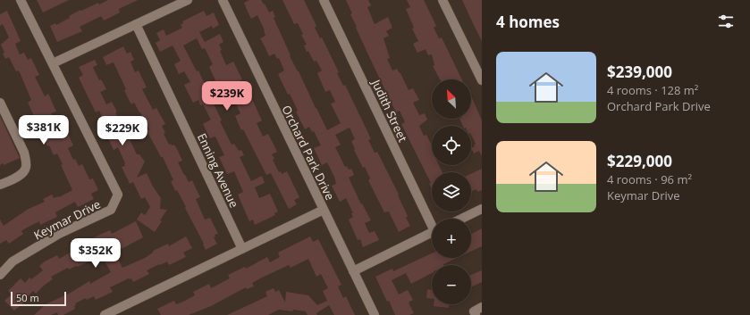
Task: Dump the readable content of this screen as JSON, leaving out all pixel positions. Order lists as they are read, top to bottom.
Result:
{
  "streets": {
    "street": [
      "Judith Street",
      "Orchard Park Drive",
      "Enning Avenue",
      "Keymar Drive"
    ]
  },
  "scale_bar": "50 m",
  "north": "top left",
  "page": {
    "heading": "4 homes",
    "list": [
      {
        "name": "$239,000",
        "note": "4 rooms · 128 m² · Orchard Park Drive"
      },
      {
        "name": "$229,000",
        "note": "4 rooms · 96 m² · Keymar Drive"
      }
    ],
    "map_buttons": ["+", "−"],
    "price": [
      "$239K",
      "$381K",
      "$229K",
      "$352K"
    ],
    "scale": "50 m"
  }
}
